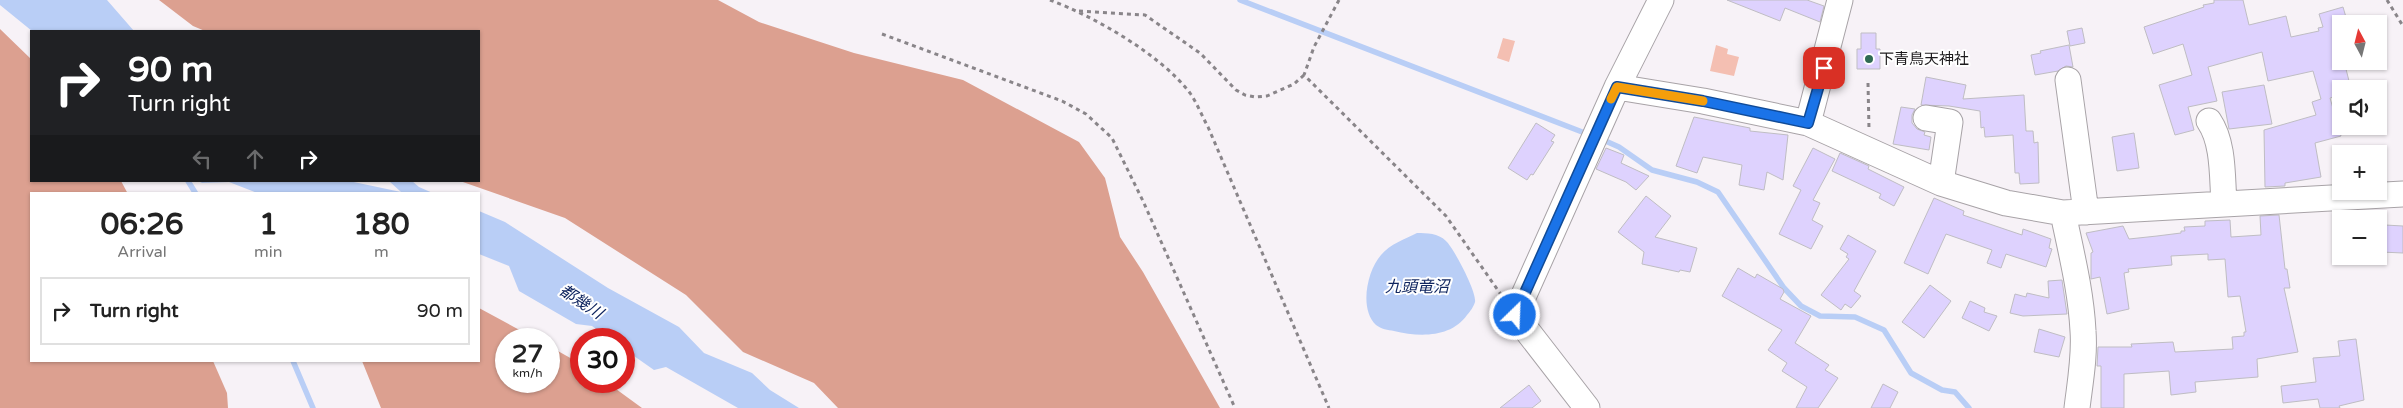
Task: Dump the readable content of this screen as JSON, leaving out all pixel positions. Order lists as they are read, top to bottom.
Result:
{
  "water": ["九頭竜沼", "都幾川"],
  "places": ["下青鳥天神社"],
  "north": "top",
  "page": {
    "map_buttons": ["+", "−"],
    "turn": ["90 m", "Turn right"],
    "eta": [
      "06:26",
      "Arrival",
      "1",
      "min",
      "180",
      "m"
    ],
    "list": [
      {
        "name": "Turn right",
        "value": "90 m"
      }
    ],
    "speed": "27 km/h",
    "limit": "30"
  }
}
